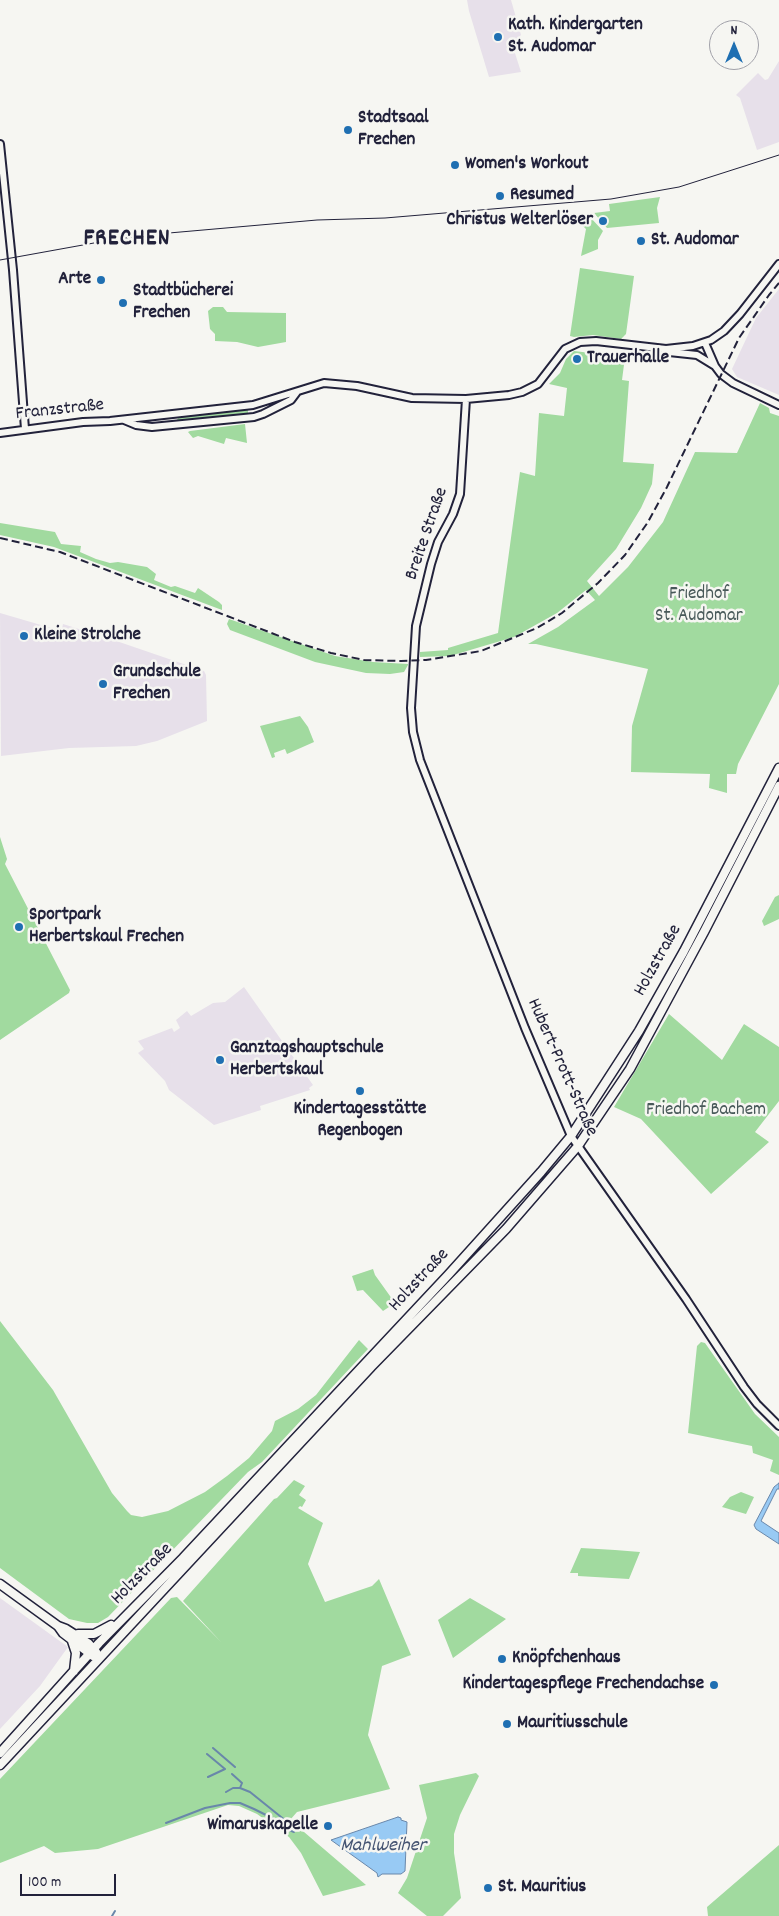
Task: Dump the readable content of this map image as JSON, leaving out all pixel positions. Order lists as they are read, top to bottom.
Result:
{
  "streets": {
    "main road": ["Holzstraße"],
    "street": ["Franzstraße", "Breite Straße", "Hubert-Prott-Straße"]
  },
  "crossings": [
    ["Breite Straße", "Hubert-Prott-Straße"],
    ["Holzstraße", "Hubert-Prott-Straße"]
  ],
  "districts": ["FRECHEN"],
  "water": ["Mahlweiher"],
  "parks": ["Friedhof St. Audomar", "Friedhof Bachem"],
  "places": [
    "Kath. Kindergarten St. Audomar",
    "Stadtsaal Frechen",
    "Women's Workout",
    "Resumed",
    "Christus Welterlöser",
    "St. Audomar",
    "Arte",
    "Stadtbücherei Frechen",
    "Trauerhalle",
    "Kleine Strolche",
    "Grundschule Frechen",
    "Sportpark Herbertskaul Frechen",
    "Ganztagshauptschule Herbertskaul",
    "Kindertagesstätte Regenbogen",
    "Knöpfchenhaus",
    "Kindertagespflege Frechendachse",
    "Mauritiusschule",
    "Wimaruskapelle",
    "St. Mauritius"
  ],
  "scale_bar": "100 m",
  "north": "top"
}
